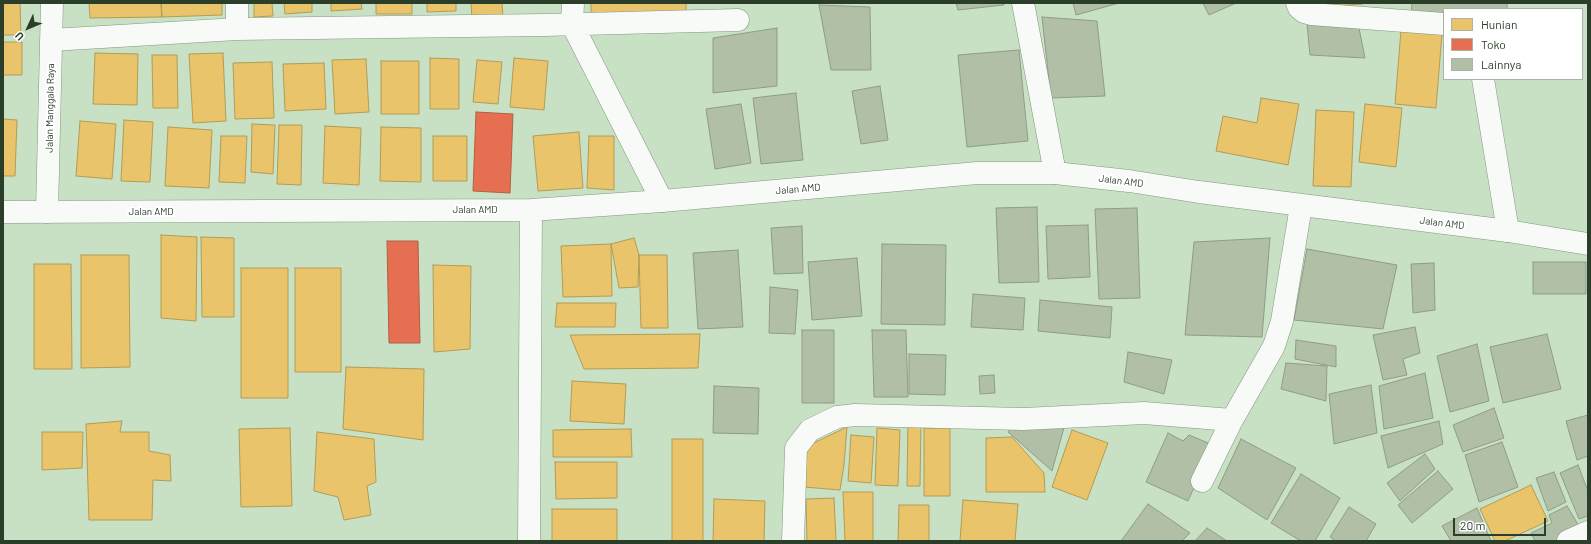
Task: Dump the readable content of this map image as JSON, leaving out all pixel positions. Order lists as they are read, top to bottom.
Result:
{
  "streets": {
    "street": ["Jalan Manggala Raya", "Jalan AMD"]
  },
  "crossings": [
    ["Jalan Manggala Raya", "Jalan AMD"]
  ],
  "legend": ["Hunian", "Toko", "Lainnya"],
  "scale_bar": "20 m",
  "north": "bottom left"
}
